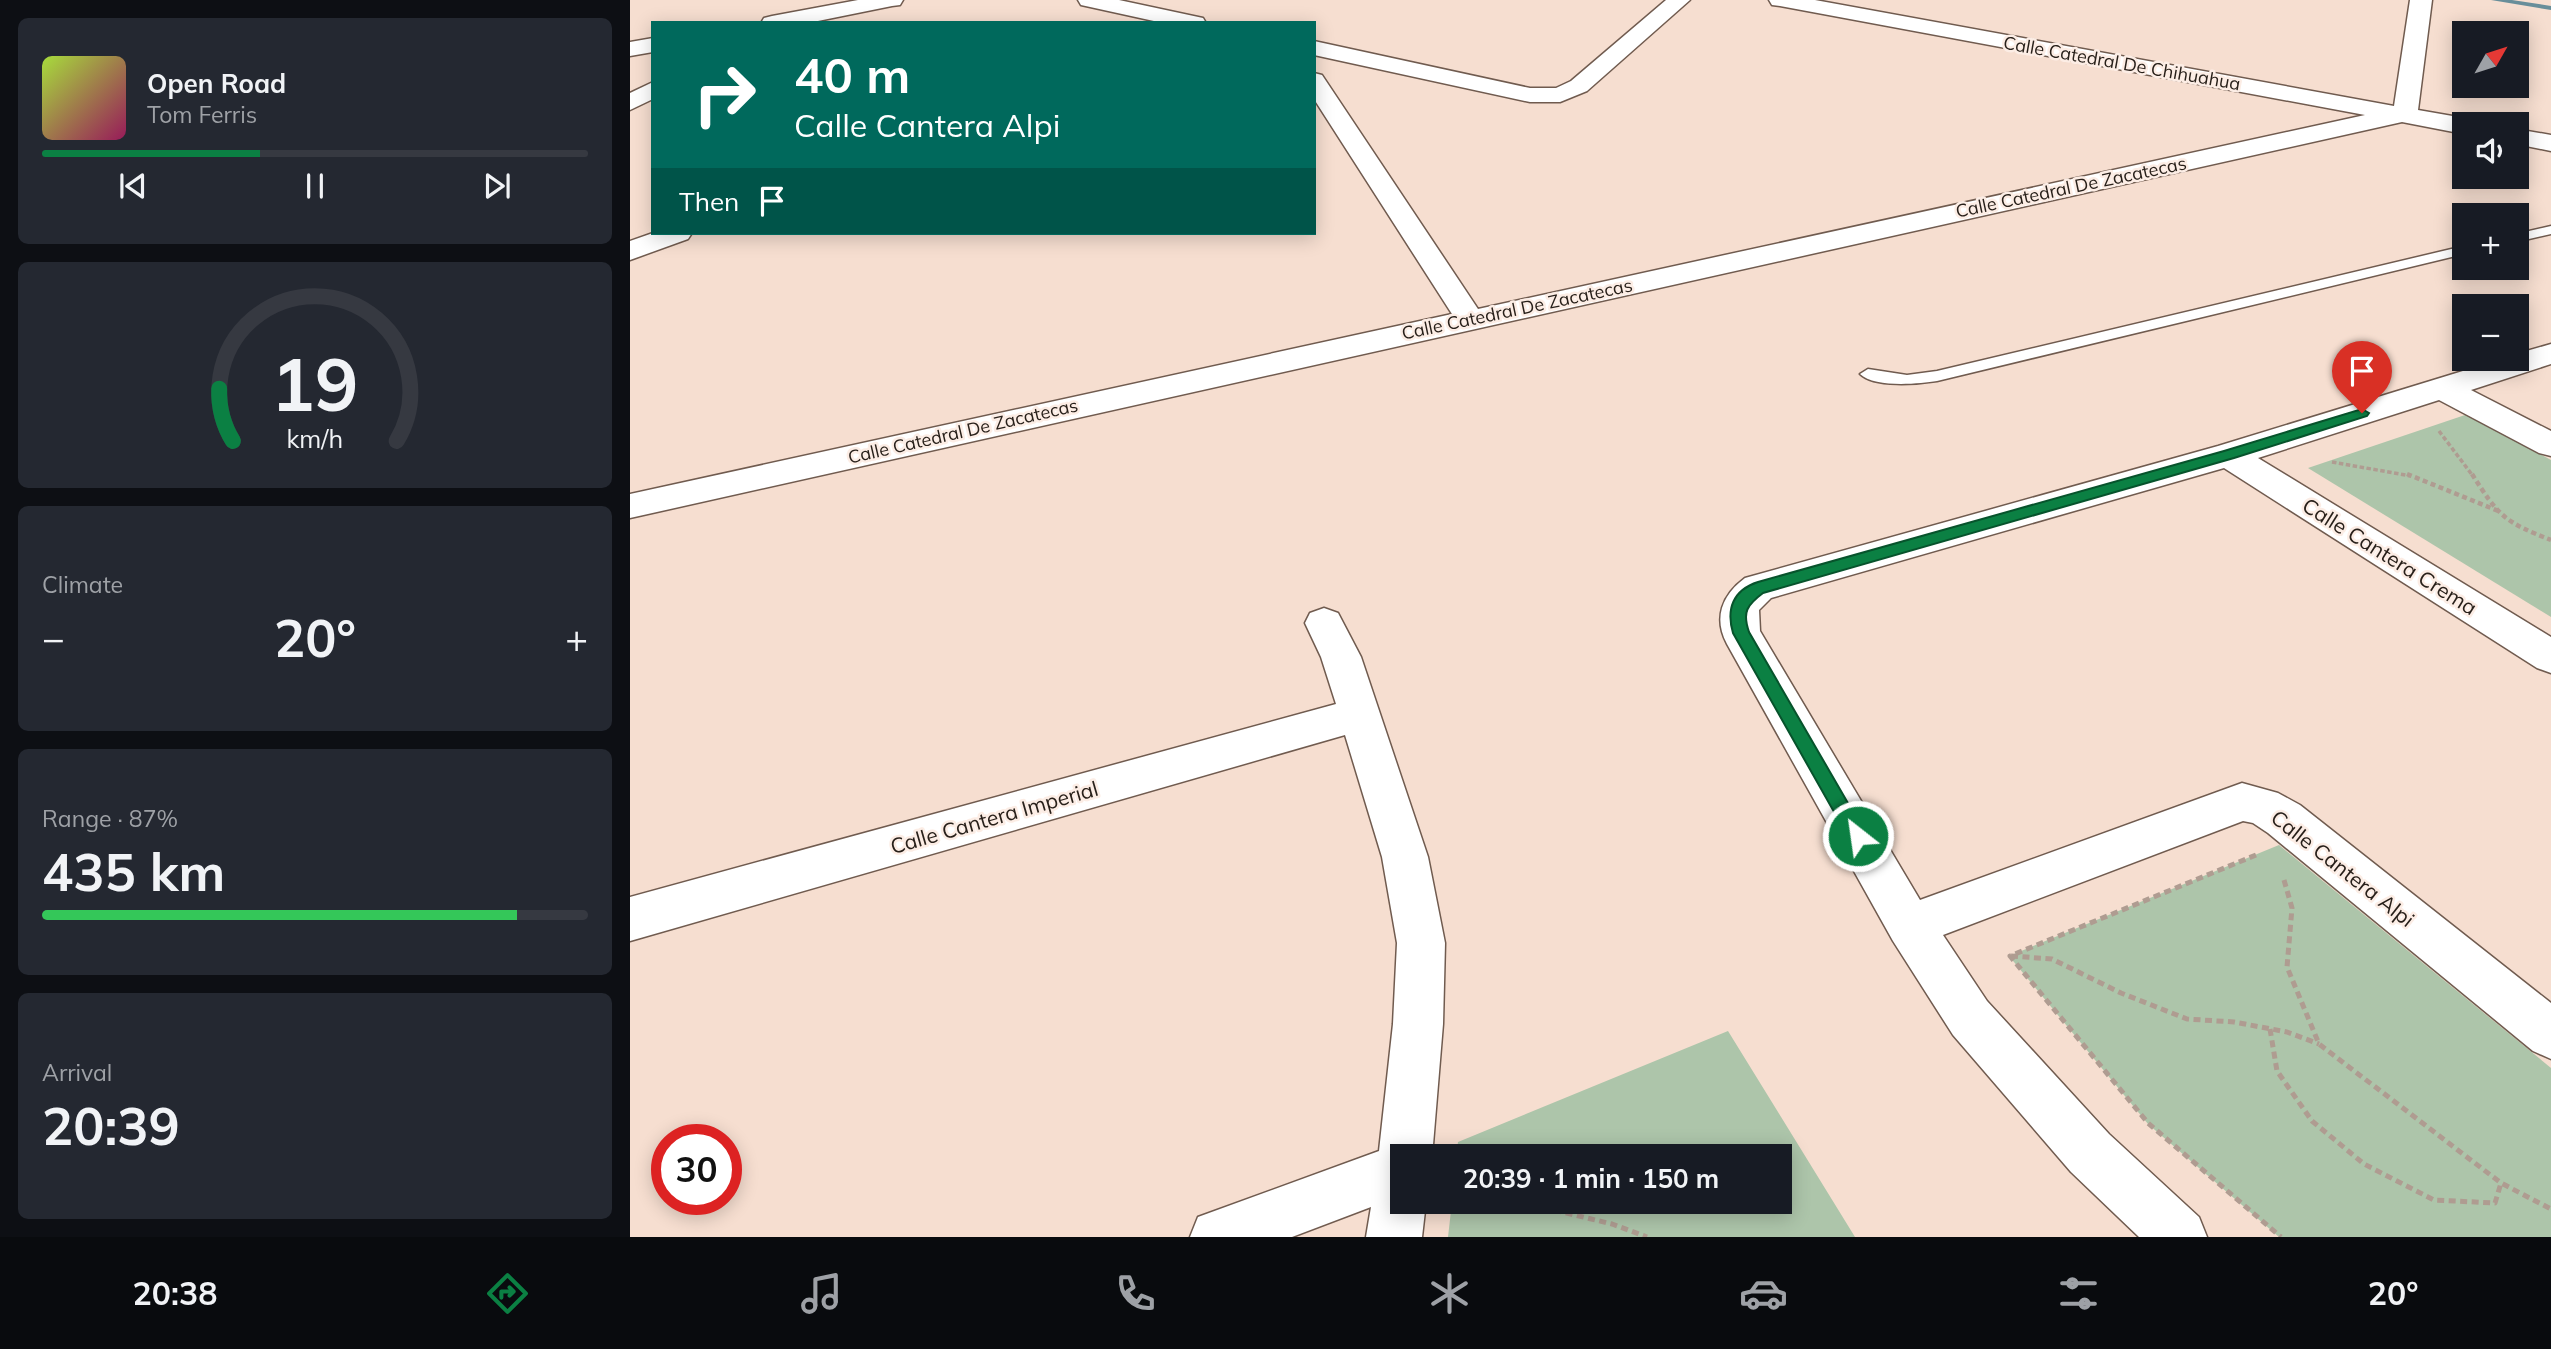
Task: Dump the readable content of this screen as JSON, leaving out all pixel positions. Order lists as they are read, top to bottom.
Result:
{
  "streets": {
    "street": [
      "Calle Catedral De Chihuahua",
      "Calle Catedral De Zacatecas",
      "Calle Cantera Crema",
      "Calle Cantera Imperial",
      "Calle Cantera Alpi"
    ]
  },
  "crossings": [
    ["Calle Catedral De Chihuahua", "Calle Catedral De Zacatecas"]
  ],
  "north": "top right",
  "page": {
    "map_buttons": ["+", "−"],
    "turn": ["40 m", "Calle Cantera Alpi"],
    "song": ["Open Road", "Tom Ferris"],
    "then": "Then",
    "tile": [
      "Climate",
      ["Range · 87%", "435 km"],
      ["Arrival", "20:39"]
    ],
    "heat": ["−", "20°", "+"],
    "limit": "30",
    "trip": "20:39 · 1 min · 150 m",
    "tabs": ["20:38", "20°"],
    "gauge": ["19", "km/h"]
  }
}
